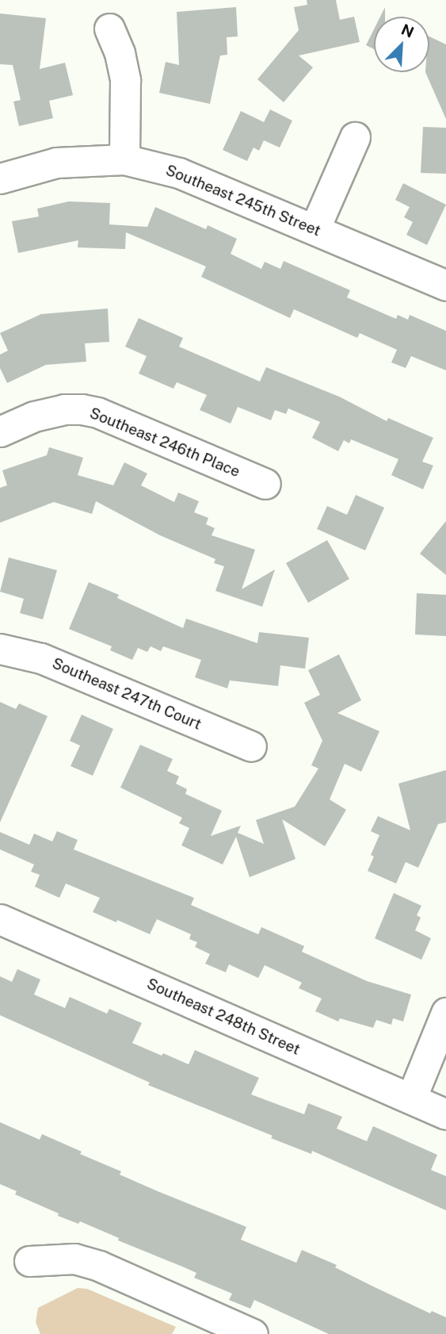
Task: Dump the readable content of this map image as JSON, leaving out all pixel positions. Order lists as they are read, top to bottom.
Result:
{
  "streets": {
    "street": [
      "Southeast 245th Street",
      "Southeast 246th Place",
      "Southeast 247th Court",
      "Southeast 248th Street"
    ]
  },
  "north": "top right"
}
